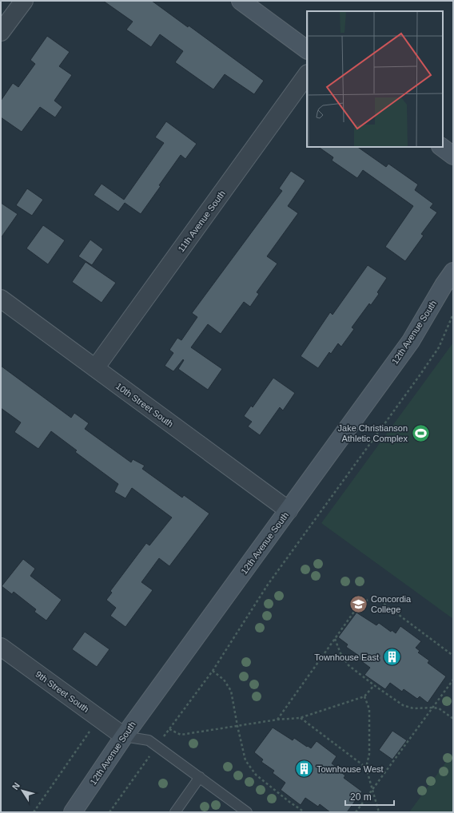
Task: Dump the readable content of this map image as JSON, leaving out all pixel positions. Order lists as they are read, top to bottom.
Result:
{
  "streets": {
    "street": [
      "11th Avenue South",
      "12th Avenue South",
      "10th Street South",
      "9th Street South"
    ]
  },
  "crossings": [
    ["11th Avenue South", "10th Street South"],
    ["12th Avenue South", "10th Street South"],
    ["12th Avenue South", "9th Street South"]
  ],
  "places": {
    "sports": ["Jake Christianson Athletic Complex"],
    "school or university": ["Concordia College"],
    "building": ["Townhouse East", "Townhouse West"]
  },
  "scale_bar": "20 m",
  "north": "top left"
}
